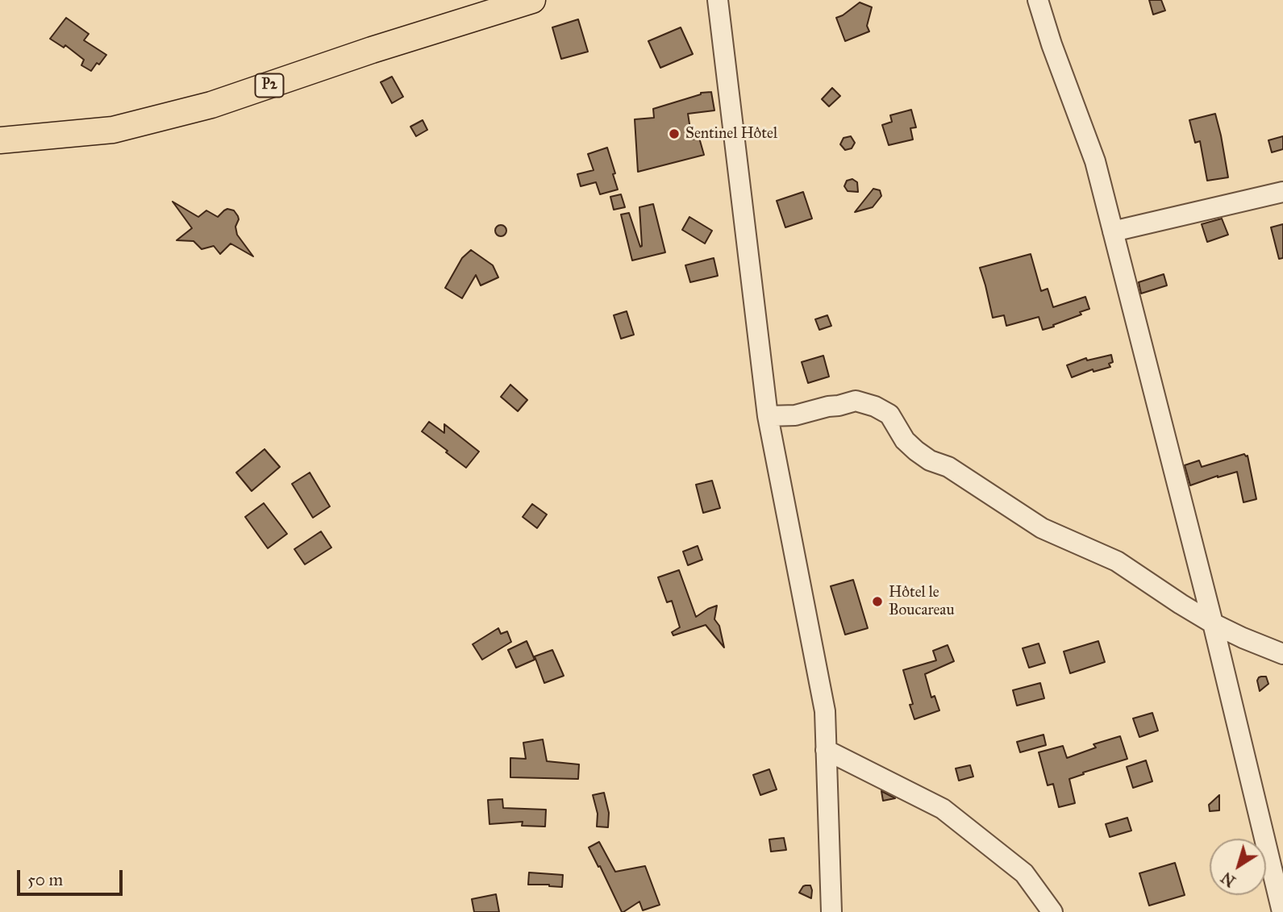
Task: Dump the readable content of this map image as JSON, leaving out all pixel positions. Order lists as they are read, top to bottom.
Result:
{
  "streets": {
    "main road": ["P2"]
  },
  "places": ["Sentinel Hôtel", "Hôtel le Boucareau"],
  "scale_bar": "50 m",
  "north": "bottom left"
}
